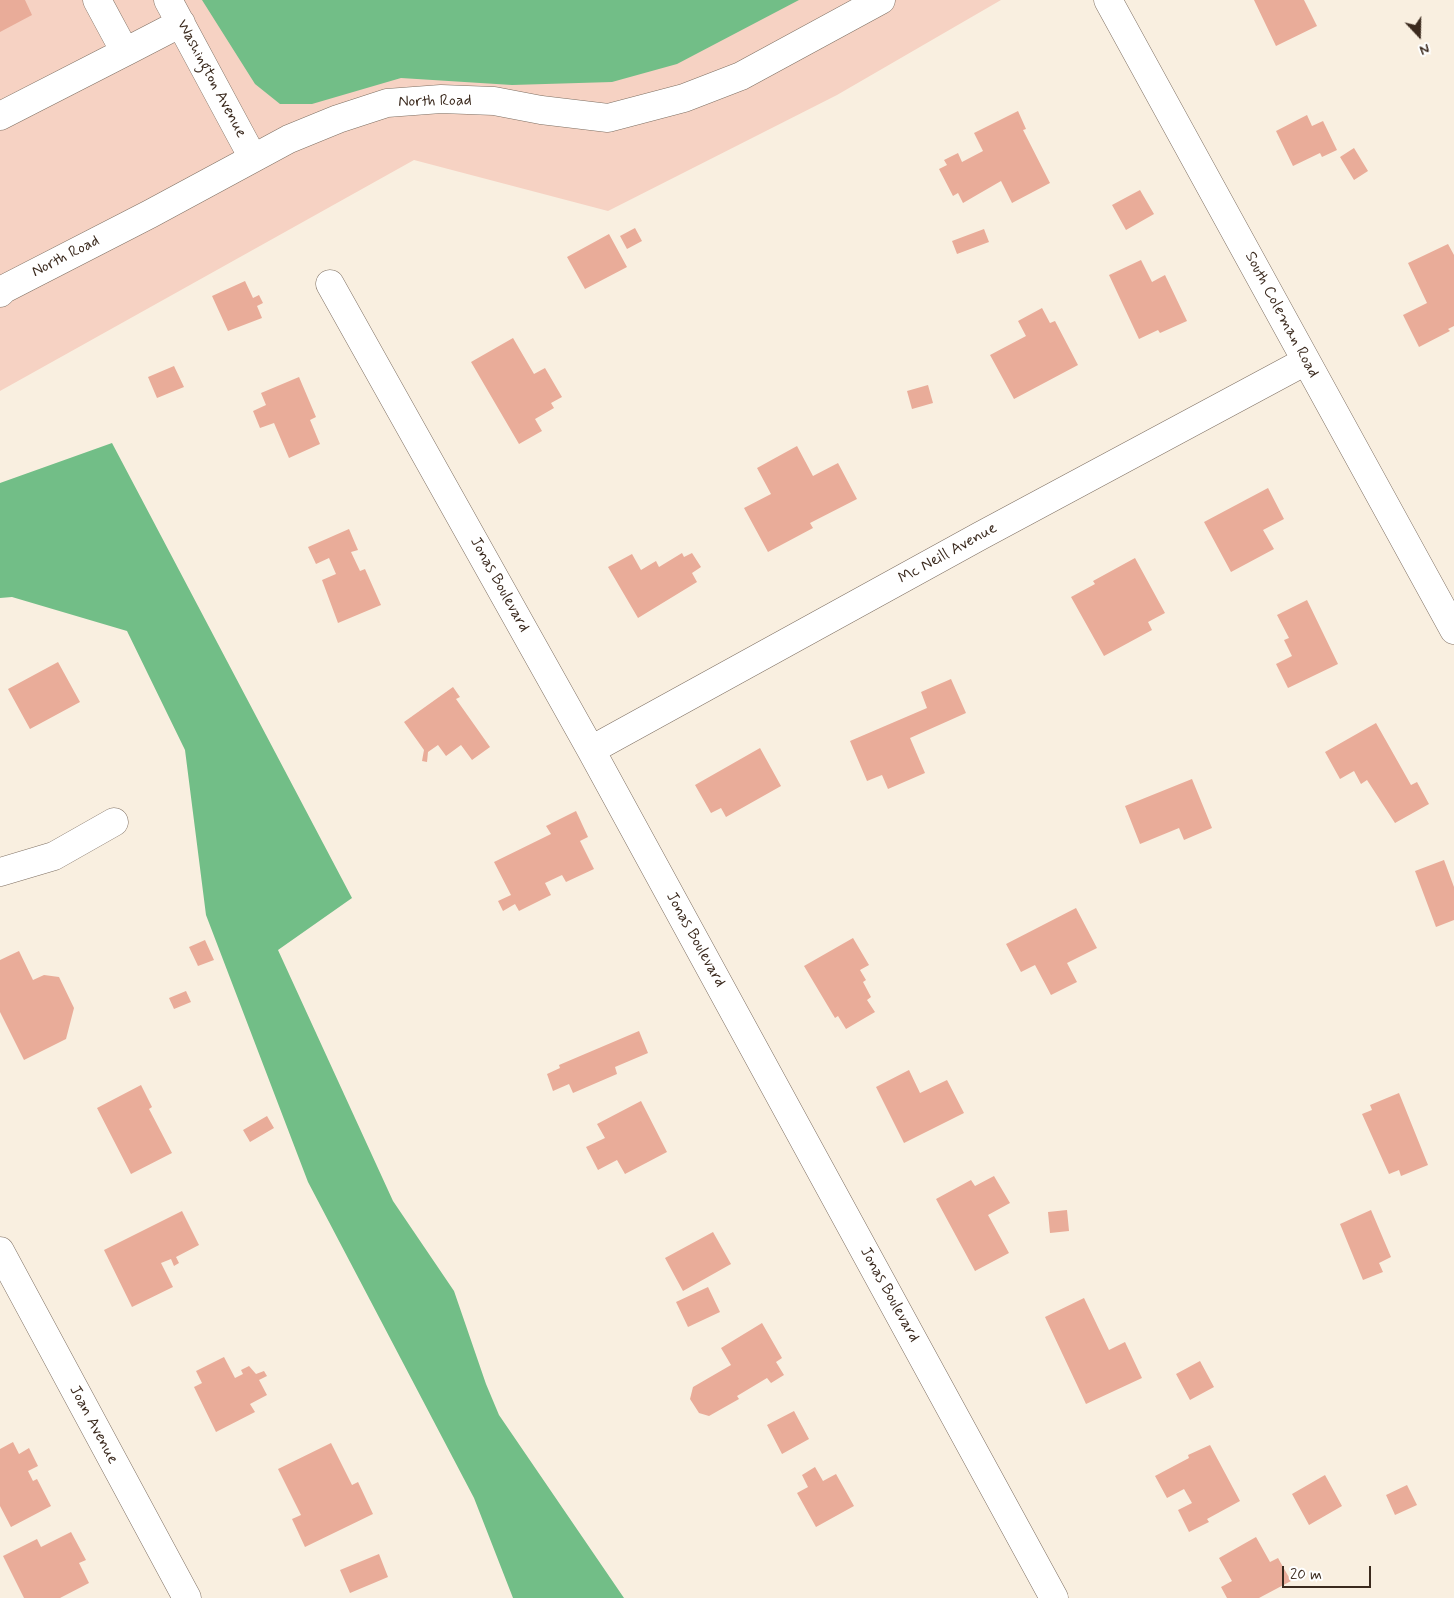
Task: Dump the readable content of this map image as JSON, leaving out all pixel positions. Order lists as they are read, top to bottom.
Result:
{
  "streets": {
    "street": [
      "Washington Avenue",
      "North Road",
      "South Coleman Road",
      "Mc Neill Avenue",
      "Jonas Boulevard",
      "Joan Avenue"
    ]
  },
  "crossings": [
    ["Washington Avenue", "North Road"],
    ["South Coleman Road", "Mc Neill Avenue"],
    ["Mc Neill Avenue", "Jonas Boulevard"]
  ],
  "scale_bar": "20 m",
  "north": "bottom"
}
